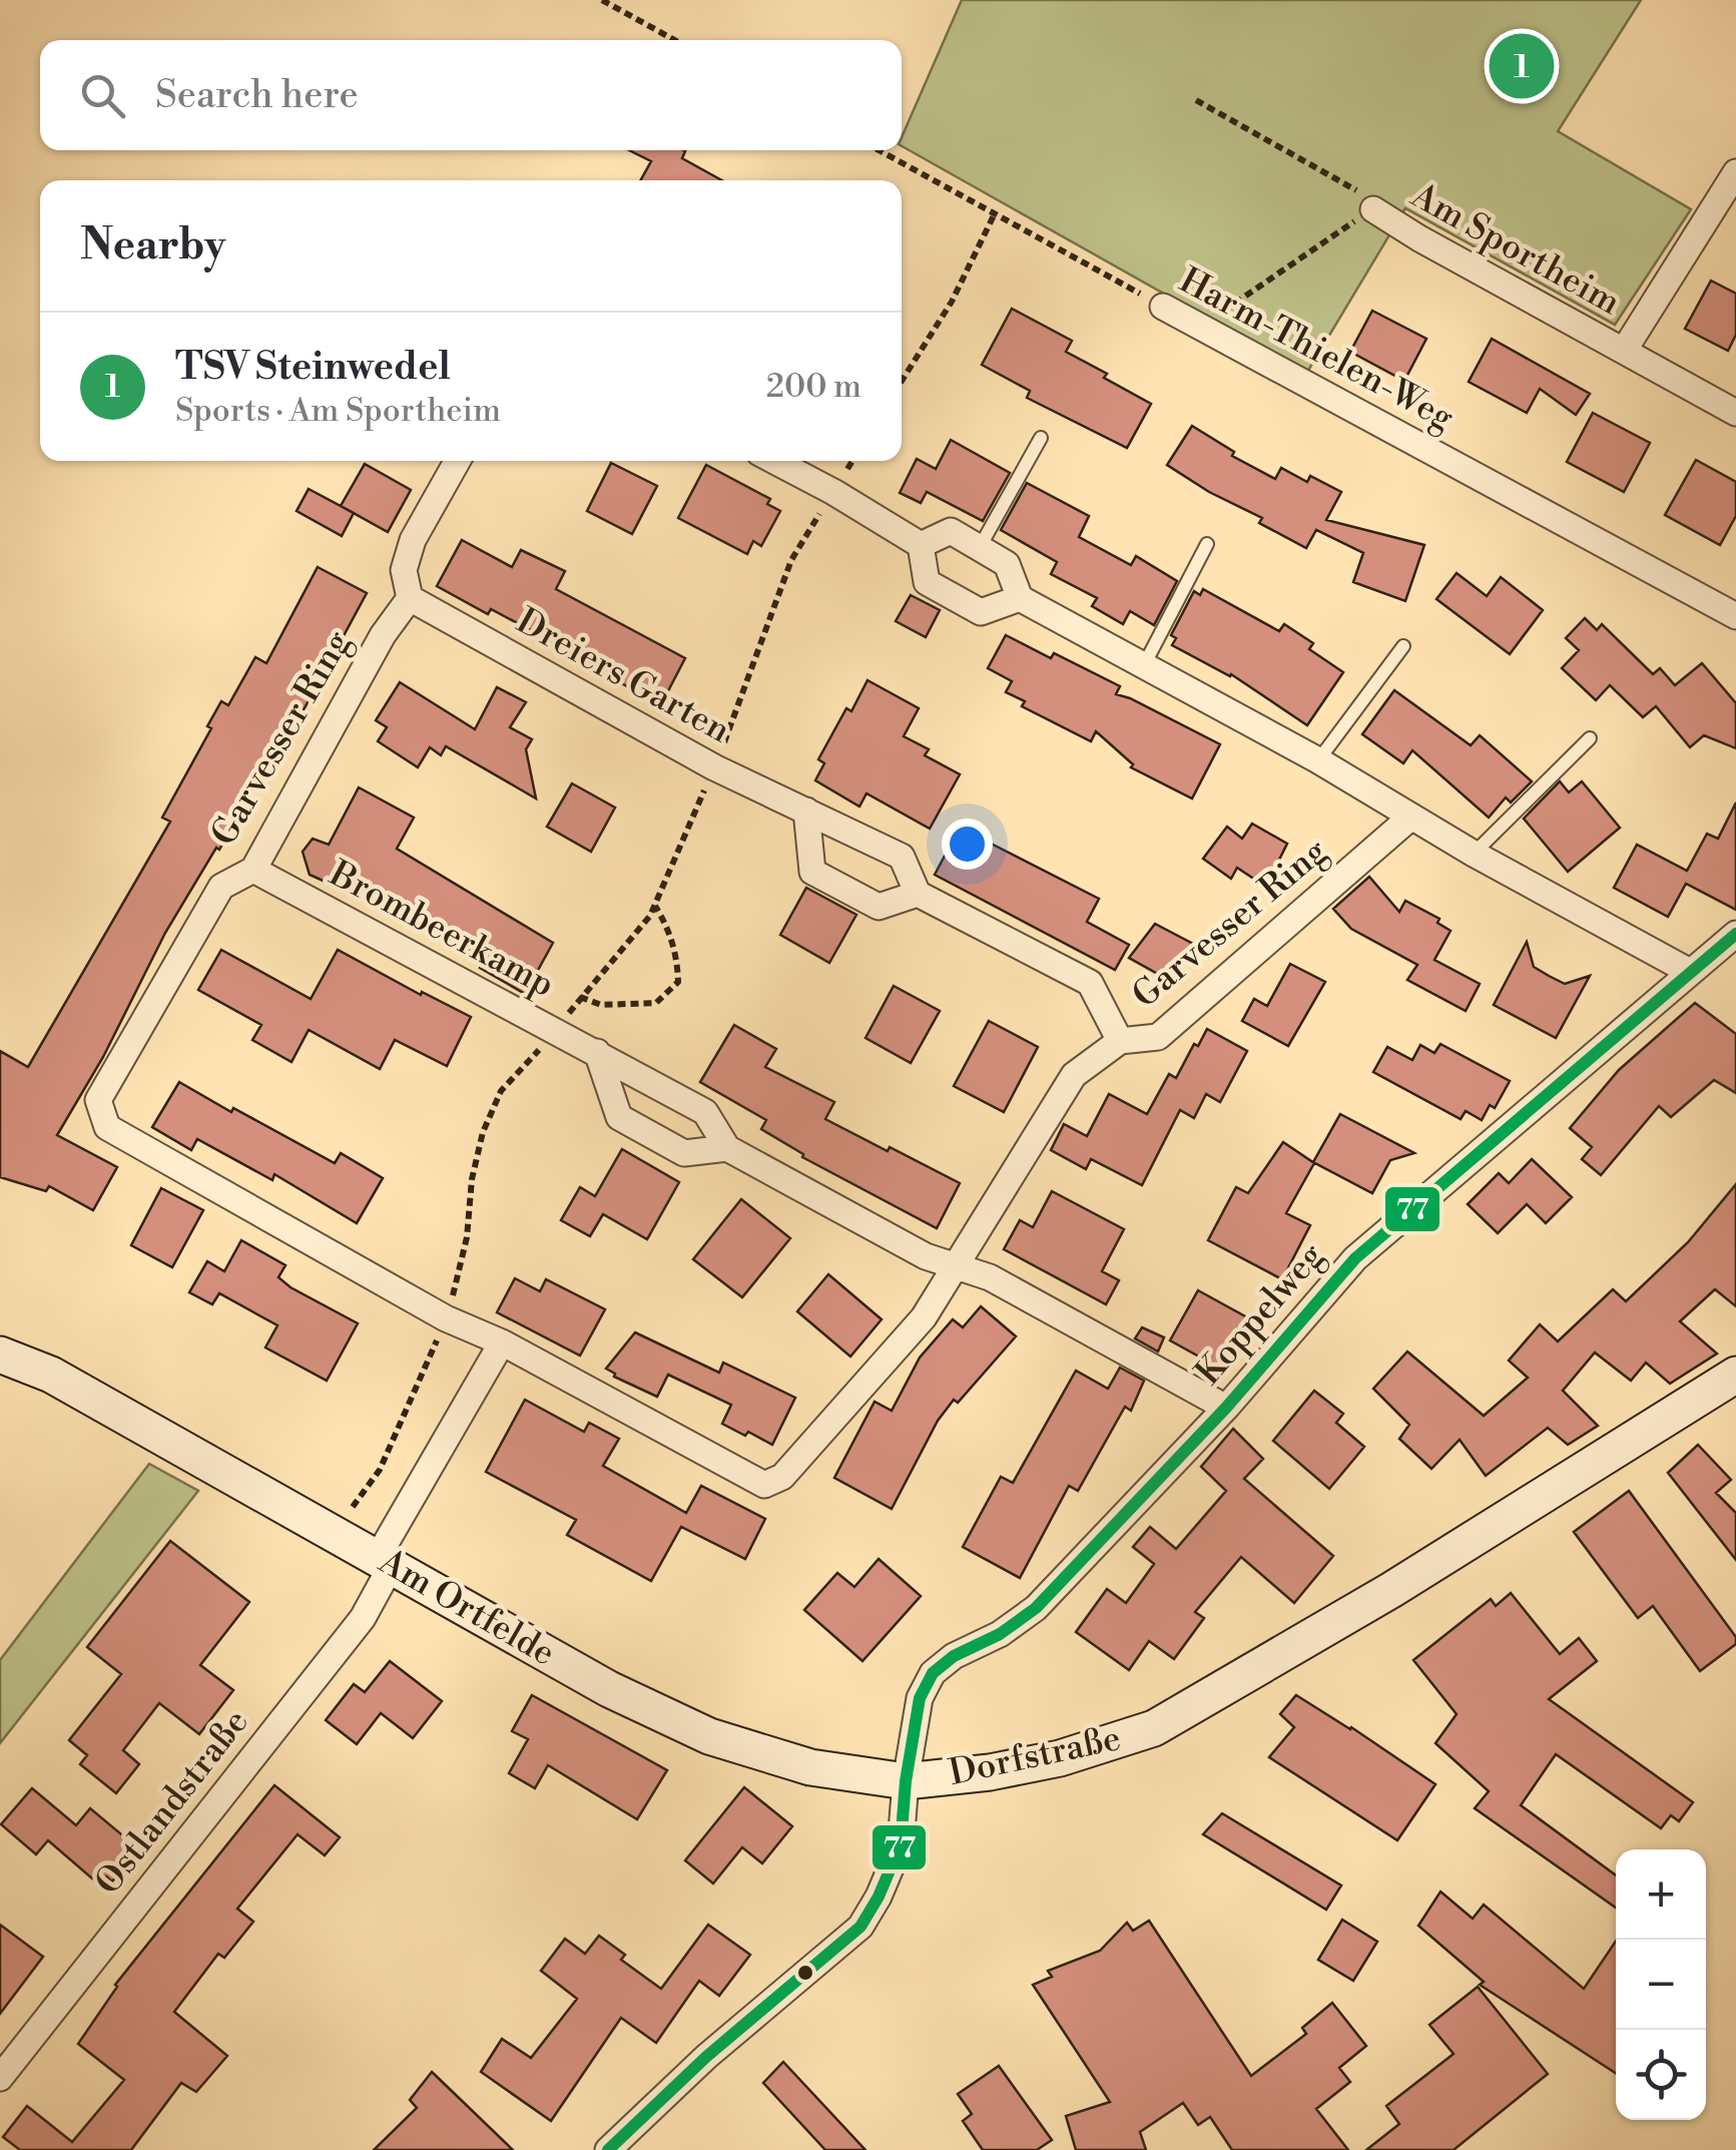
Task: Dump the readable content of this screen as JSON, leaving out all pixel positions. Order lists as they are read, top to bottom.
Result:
{
  "streets": {
    "street": [
      "Am Sportheim",
      "Harm-Thielen-Weg",
      "Dreiers Garten",
      "Garvesser Ring",
      "Brombeerkamp",
      "Koppelweg",
      "Am Ortfelde",
      "Dorfstraße",
      "Ostlandstraße"
    ]
  },
  "crossings": [
    ["Dreiers Garten", "Garvesser Ring"],
    ["Garvesser Ring", "Brombeerkamp"],
    ["Koppelweg", "Am Ortfelde"],
    ["Koppelweg", "Dorfstraße"],
    ["Am Ortfelde", "Dorfstraße"],
    ["Am Ortfelde", "Ostlandstraße"]
  ],
  "lines": ["transit line 77"],
  "page": {
    "pins": "1",
    "search": "Search here",
    "heading": "Nearby",
    "list": [
      {
        "mark": "1",
        "name": "TSV Steinwedel",
        "note": "Sports · Am Sportheim",
        "value": "200 m"
      }
    ],
    "map_buttons": ["+", "−"]
  }
}
